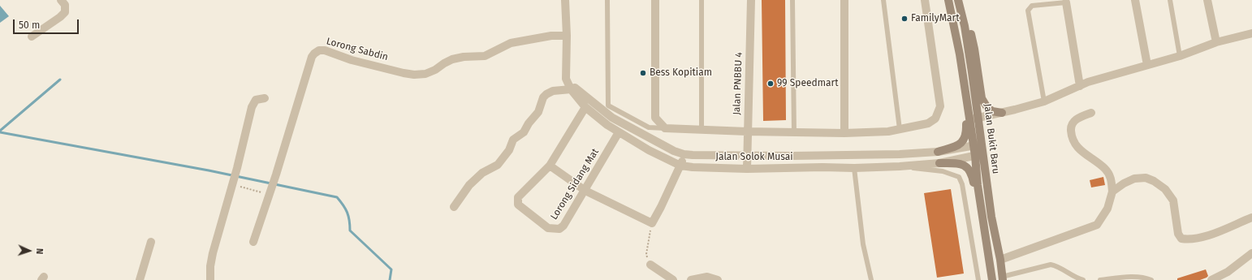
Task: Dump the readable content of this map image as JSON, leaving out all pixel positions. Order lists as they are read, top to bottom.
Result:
{
  "streets": {
    "main road": ["Jalan Bukit Baru"],
    "street": [
      "Lorong Sabdin",
      "Jalan PNBBU 4",
      "Jalan Solok Musai",
      "Lorong Sidang Mat"
    ]
  },
  "crossings": [
    ["Lorong Sabdin", "Jalan Solok Musai"],
    ["Jalan PNBBU 4", "Jalan Solok Musai"],
    ["Jalan Bukit Baru", "Jalan Solok Musai"],
    ["Jalan Solok Musai", "Lorong Sidang Mat"]
  ],
  "places": ["FamilyMart", "Bess Kopitiam", "99 Speedmart"],
  "scale_bar": "50 m",
  "north": "right"
}
